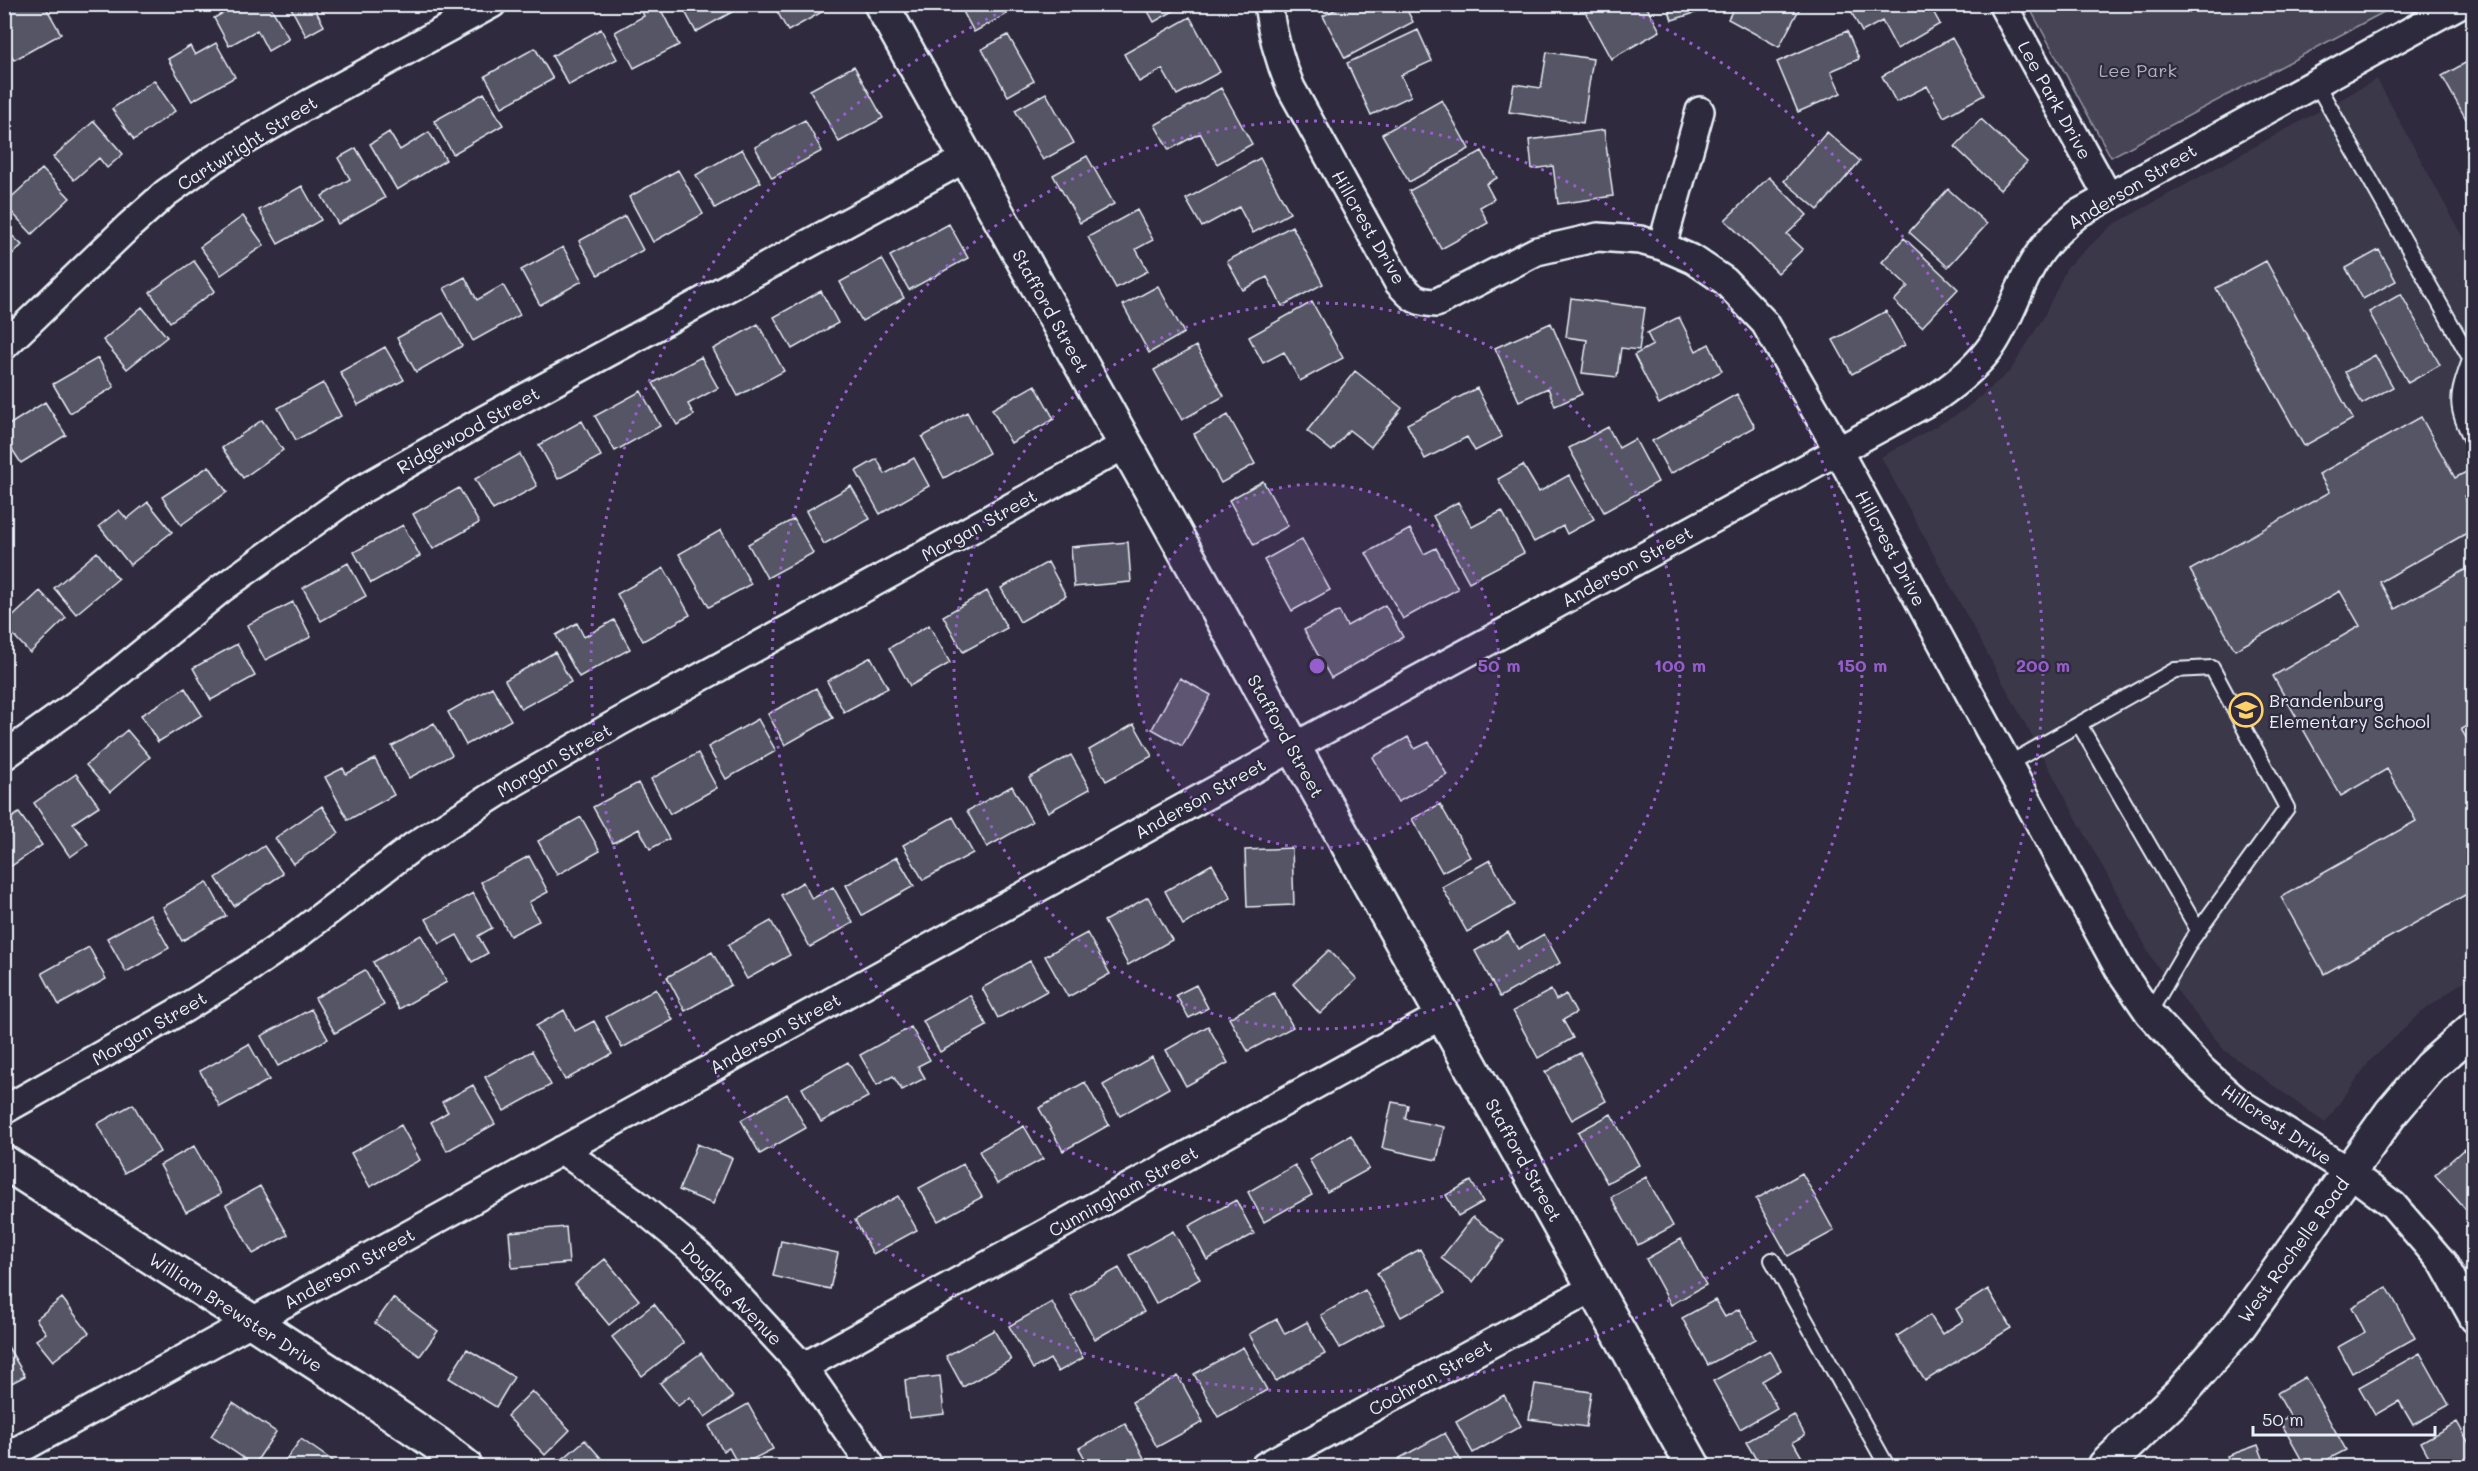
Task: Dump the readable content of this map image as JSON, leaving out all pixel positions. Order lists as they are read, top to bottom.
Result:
{
  "streets": {
    "street": [
      "Lee Park Drive",
      "Cartwright Street",
      "Anderson Street",
      "Hillcrest Drive",
      "Stafford Street",
      "Ridgewood Street",
      "Morgan Street",
      "Cunningham Street",
      "West Rochelle Road",
      "Douglas Avenue",
      "William Brewster Drive",
      "Cochran Street"
    ]
  },
  "crossings": [
    ["Lee Park Drive", "Anderson Street"],
    ["Anderson Street", "Hillcrest Drive"],
    ["Anderson Street", "Stafford Street"],
    ["Anderson Street", "Douglas Avenue"],
    ["Anderson Street", "William Brewster Drive"],
    ["Hillcrest Drive", "West Rochelle Road"],
    ["Stafford Street", "Ridgewood Street"],
    ["Stafford Street", "Morgan Street"],
    ["Stafford Street", "Cunningham Street"],
    ["Stafford Street", "Cochran Street"],
    ["Cunningham Street", "Douglas Avenue"]
  ],
  "parks": ["Lee Park"],
  "places": {
    "school or university": ["Brandenburg Elementary School"]
  },
  "scale_bar": "50 m",
  "rings": [
    "50 m",
    "100 m",
    "150 m",
    "200 m"
  ]
}
